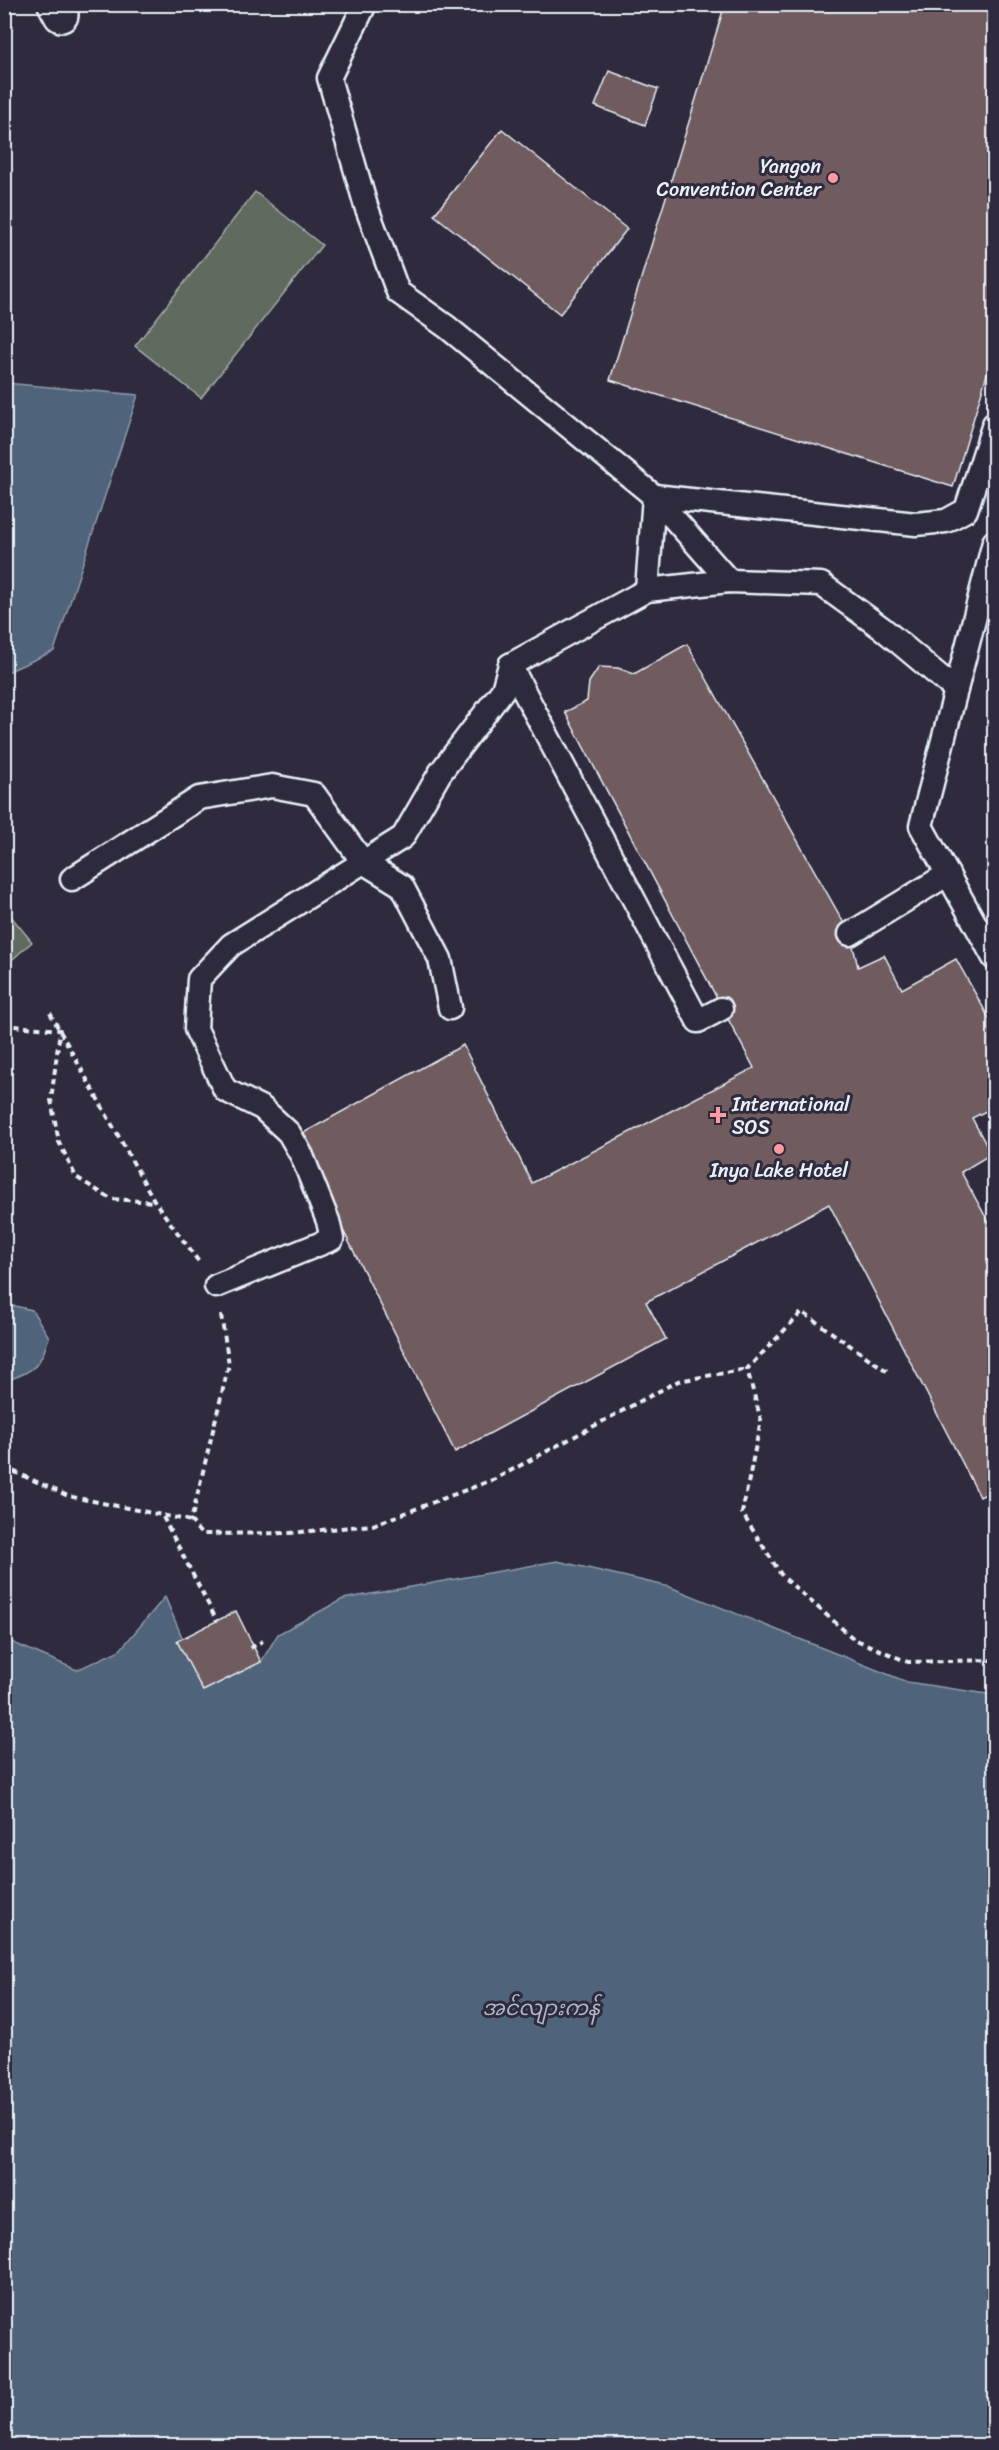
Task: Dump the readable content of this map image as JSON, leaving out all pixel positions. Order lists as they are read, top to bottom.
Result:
{
  "water": ["အင်လျားကန်"],
  "places": {
    "other": ["Yangon Convention Center", "Inya Lake Hotel"],
    "health": ["International SOS"]
  }
}
